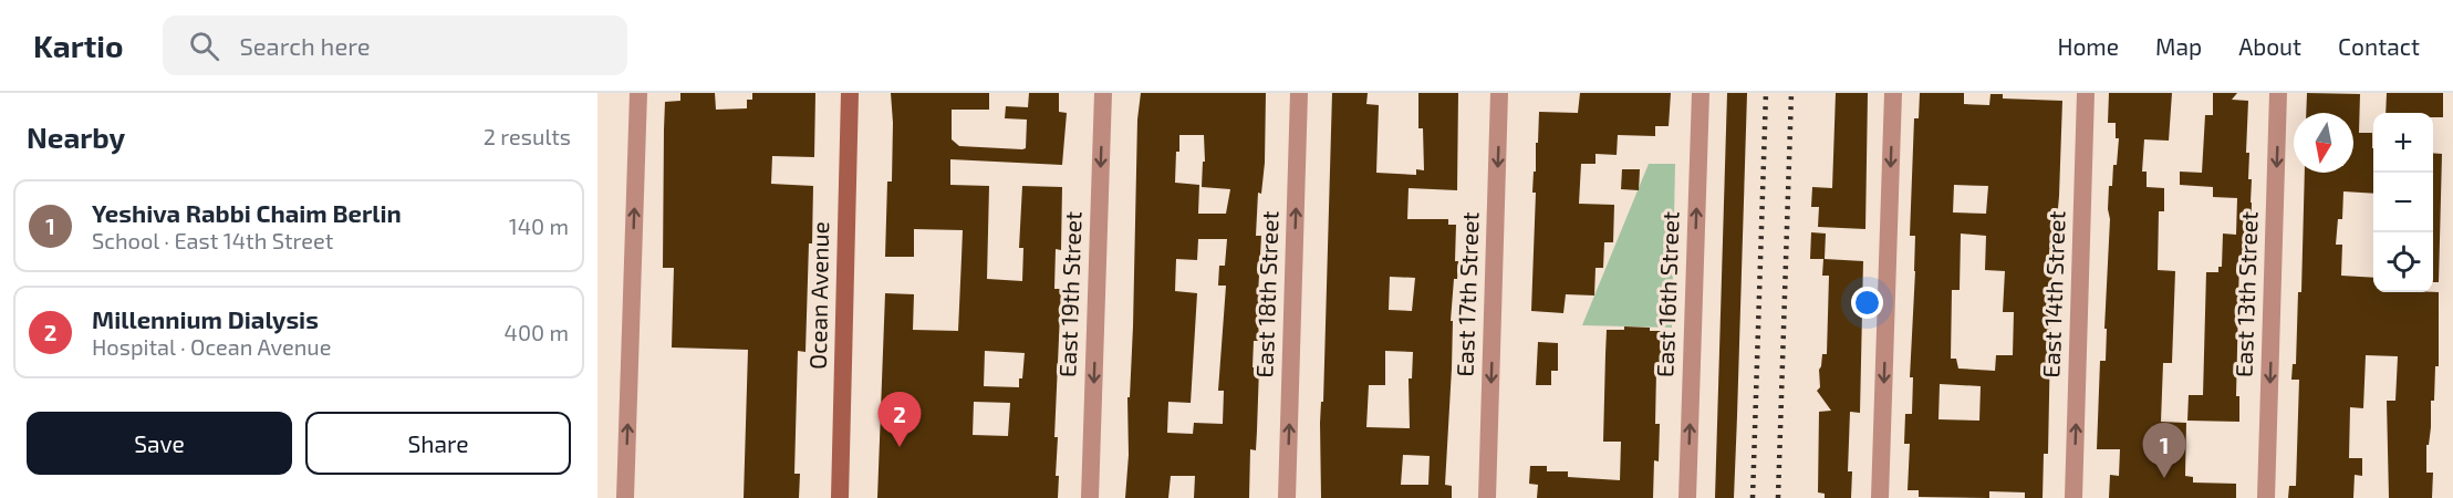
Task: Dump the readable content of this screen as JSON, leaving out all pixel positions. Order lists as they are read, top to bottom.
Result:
{
  "streets": {
    "main road": ["Ocean Avenue"],
    "street": [
      "East 19th Street",
      "East 18th Street",
      "East 17th Street",
      "East 16th Street",
      "East 14th Street",
      "East 13th Street"
    ]
  },
  "one_way": [
    "East 19th Street",
    "East 18th Street",
    "East 17th Street",
    "East 16th Street",
    "East 14th Street",
    "East 13th Street"
  ],
  "north": "bottom",
  "page": {
    "header": "Kartio",
    "search": "Search here",
    "nav": [
      "Home",
      "Map",
      "About",
      "Contact"
    ],
    "heading": ["Nearby", "2 results"],
    "map_buttons": ["+", "−"],
    "list": [
      {
        "mark": "1",
        "name": "Yeshiva Rabbi Chaim Berlin",
        "note": "School · East 14th Street",
        "value": "140 m"
      },
      {
        "mark": "2",
        "name": "Millennium Dialysis",
        "note": "Hospital · Ocean Avenue",
        "value": "400 m"
      }
    ],
    "buttons": ["Save", "Share"],
    "pins": ["2", "1"]
  }
}
